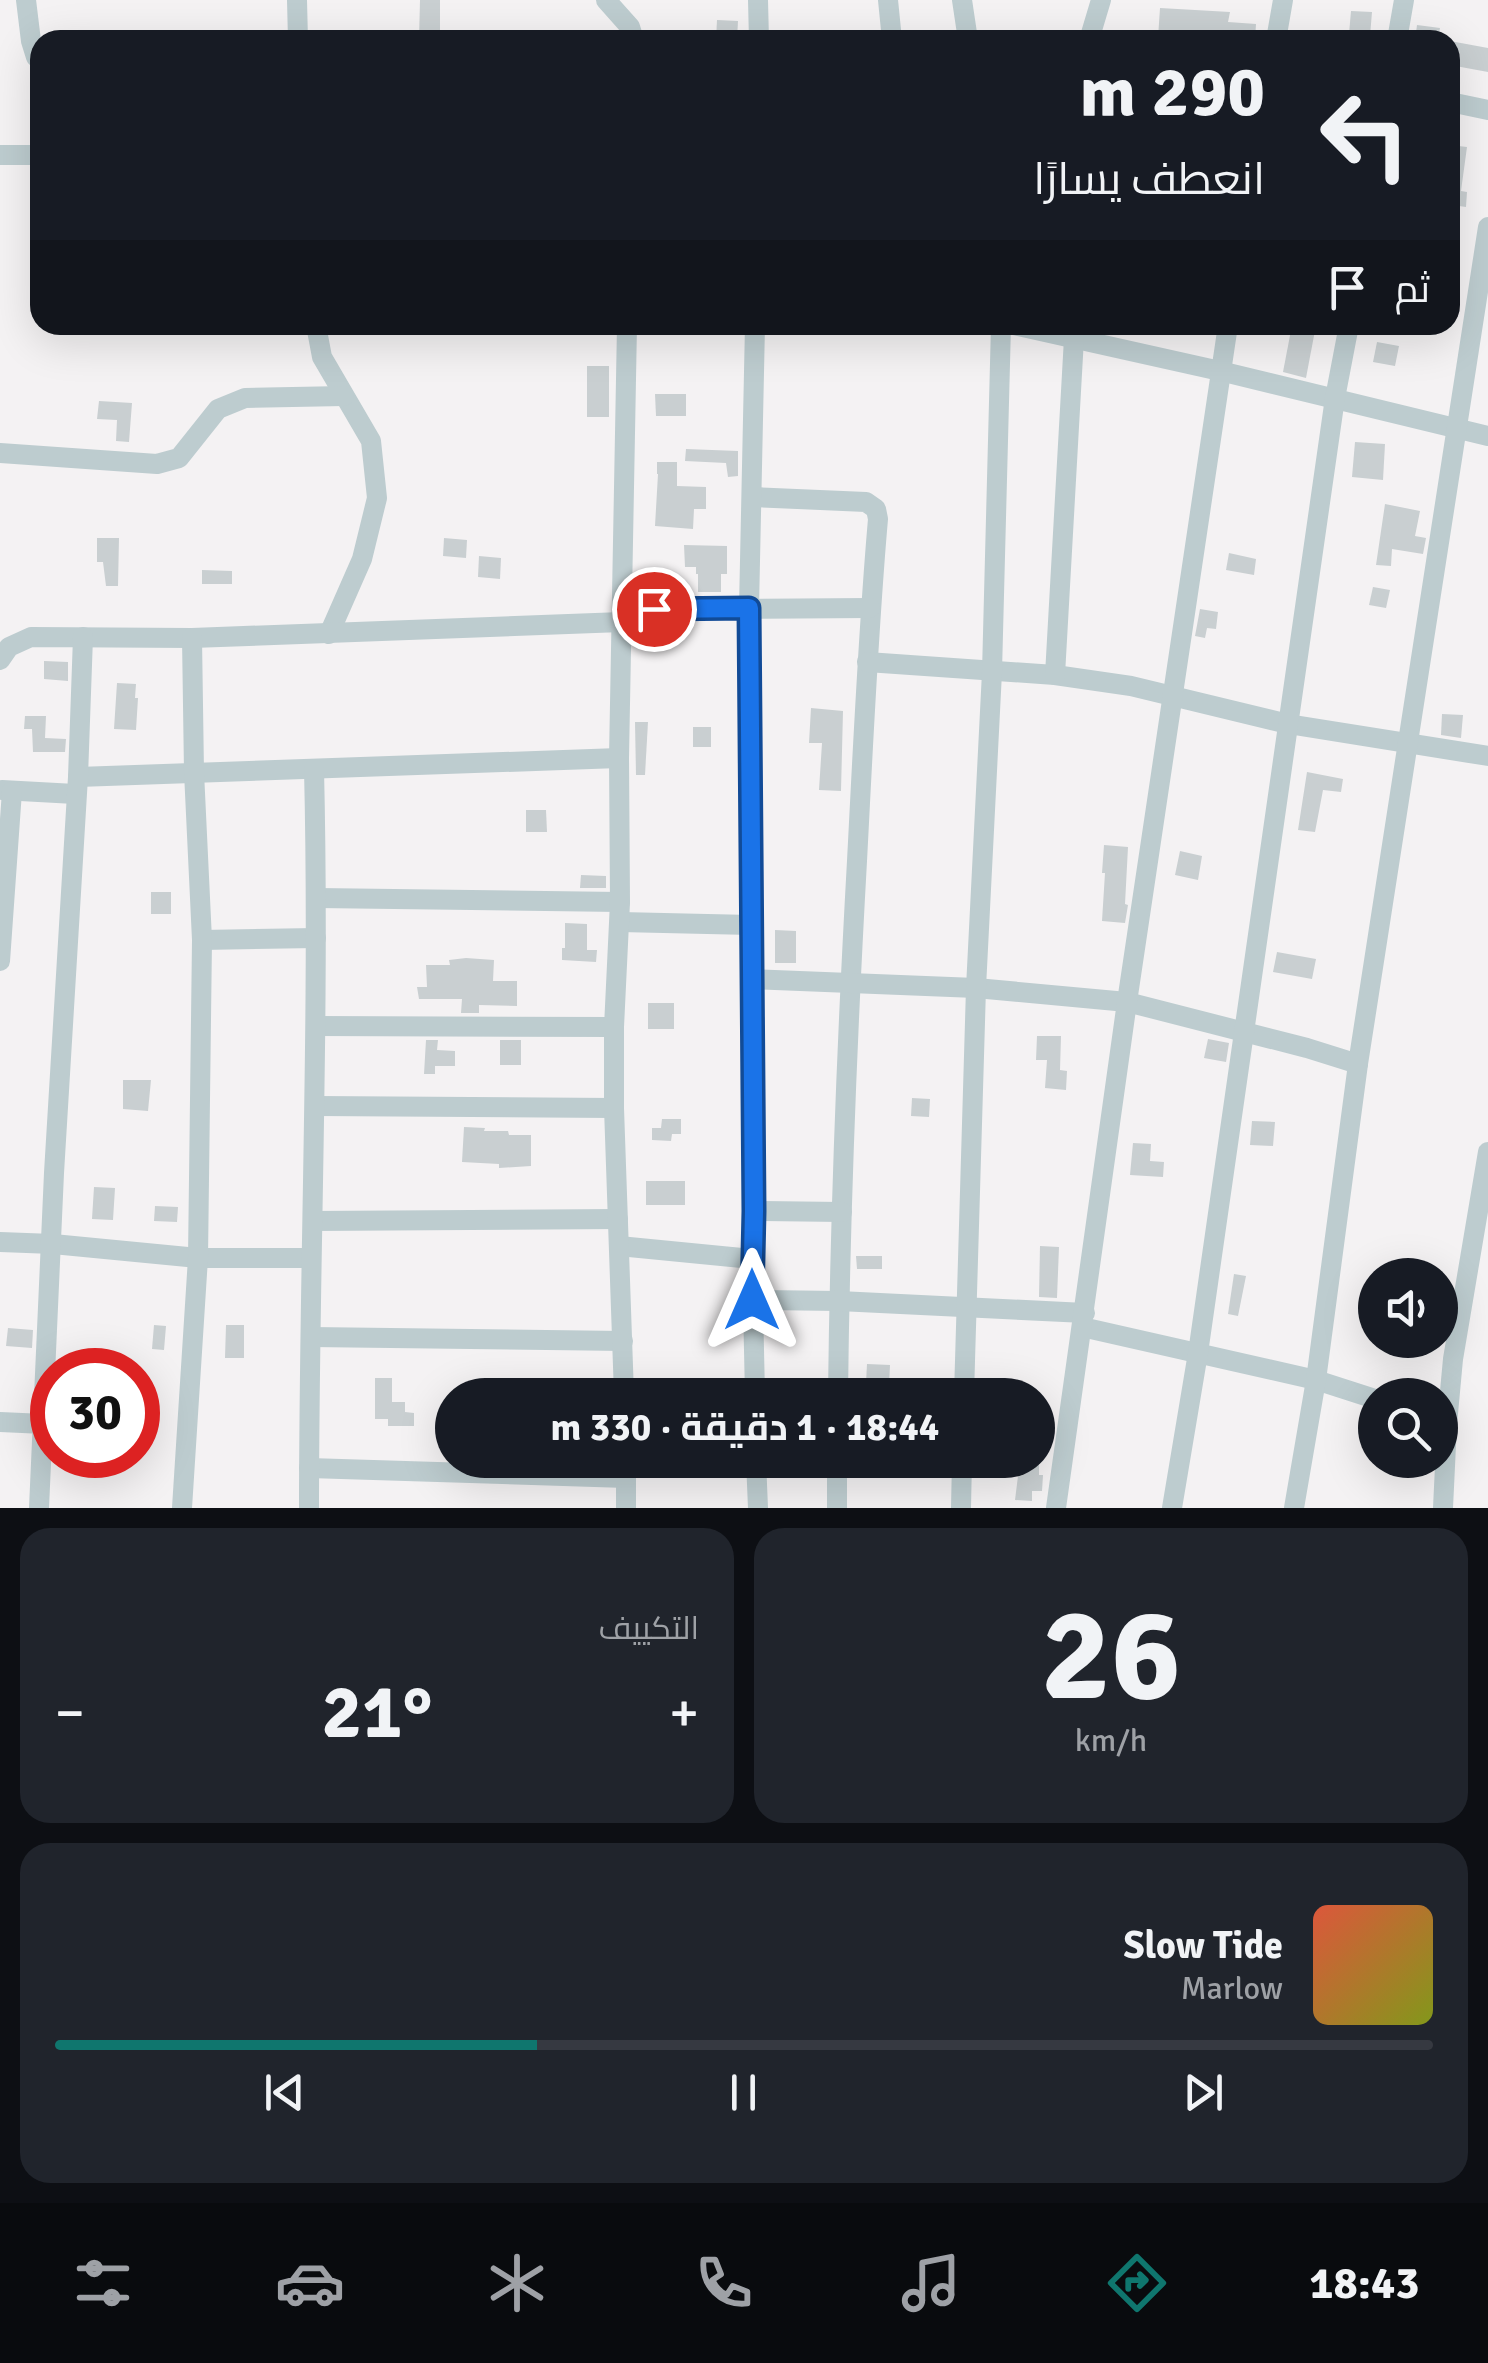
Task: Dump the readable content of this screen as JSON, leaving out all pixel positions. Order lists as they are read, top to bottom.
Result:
{
  "page": {
    "turn": ["290 m", "انعطف يسارًا"],
    "then": "ثم",
    "limit": "30",
    "trip": "18:44 · 1 دقيقة · 330 m",
    "tile": [
      ["26", "km/h"],
      "التكييف"
    ],
    "heat": ["−", "21°", "+"],
    "song": ["Slow Tide", "Marlow"],
    "tabs": "18:43"
  }
}
